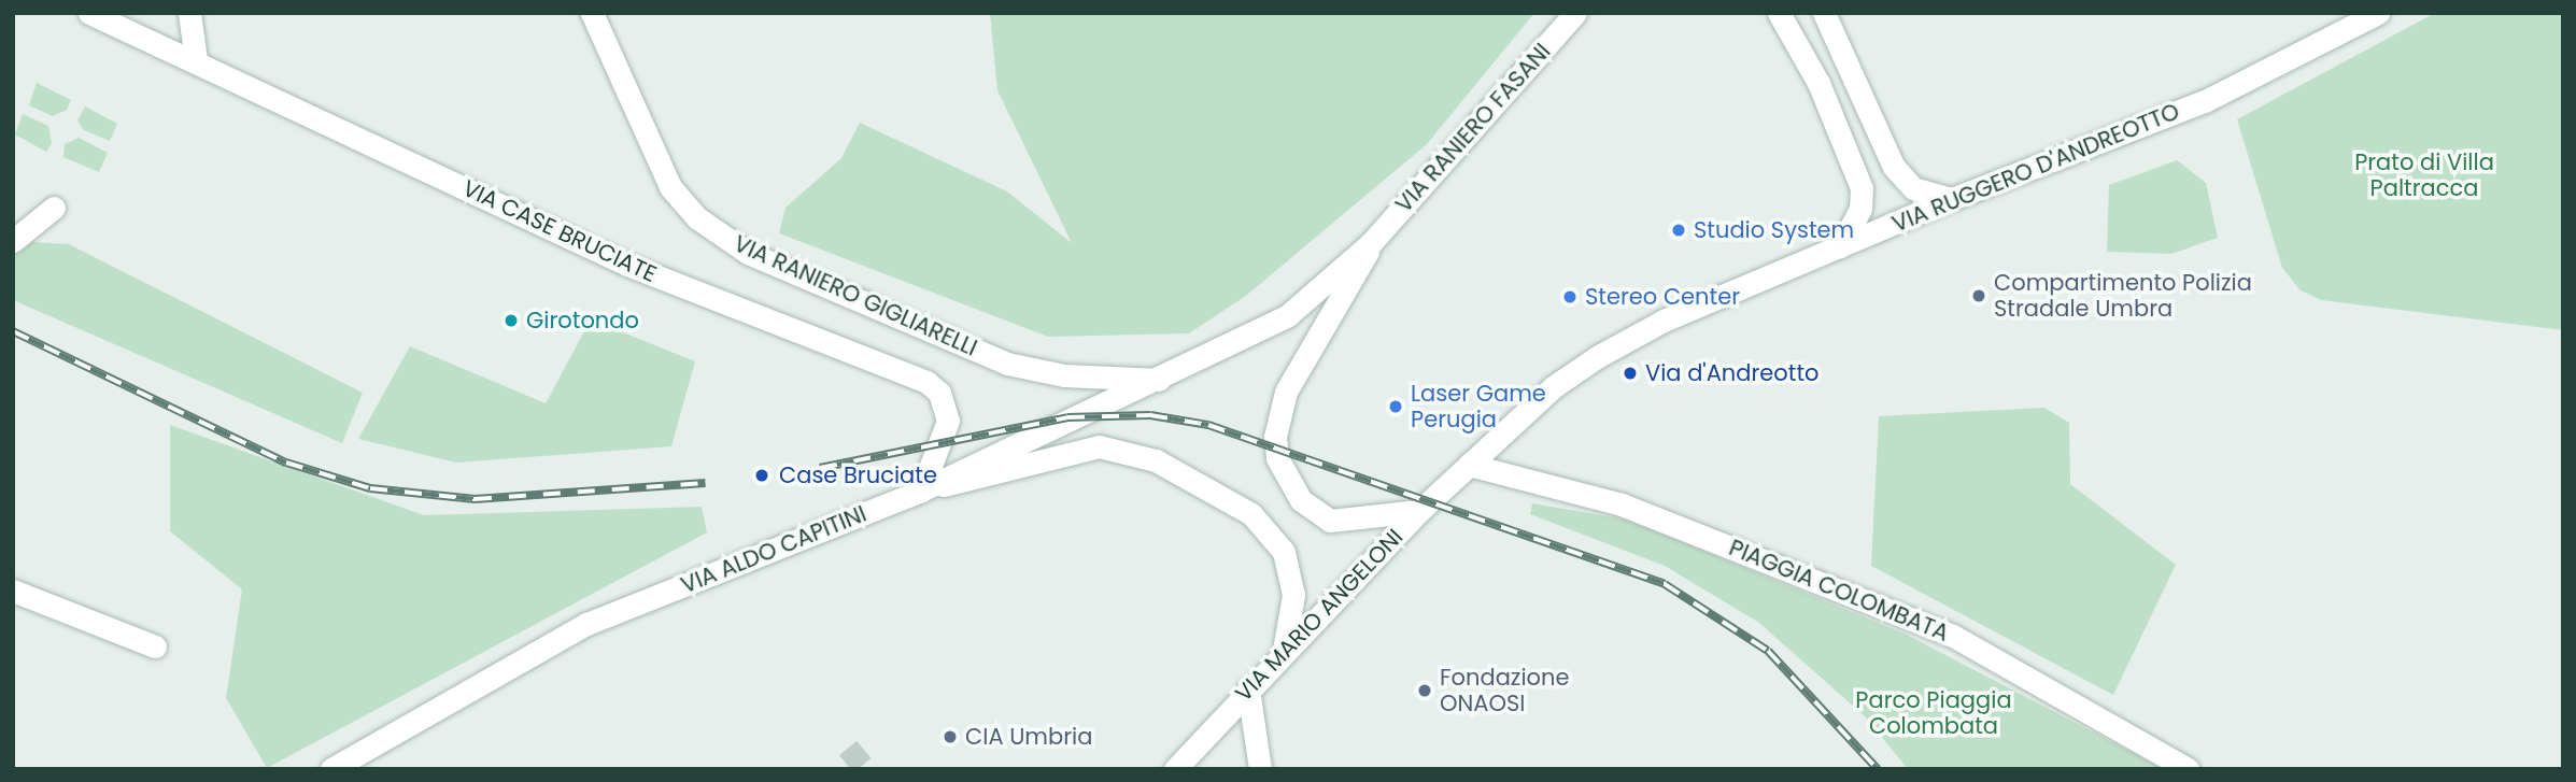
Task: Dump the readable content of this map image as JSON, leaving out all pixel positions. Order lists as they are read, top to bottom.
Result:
{
  "streets": {
    "street": [
      "VIA RANIERO FASANI",
      "VIA RUGGERO D'ANDREOTTO",
      "VIA CASE BRUCIATE",
      "VIA RANIERO GIGLIARELLI",
      "VIA ALDO CAPITINI",
      "PIAGGIA COLOMBATA",
      "VIA MARIO ANGELONI"
    ]
  },
  "crossings": [
    ["VIA RANIERO FASANI", "VIA ALDO CAPITINI"],
    ["VIA RUGGERO D'ANDREOTTO", "PIAGGIA COLOMBATA"],
    ["VIA RUGGERO D'ANDREOTTO", "VIA MARIO ANGELONI"],
    ["VIA CASE BRUCIATE", "VIA ALDO CAPITINI"],
    ["VIA RANIERO GIGLIARELLI", "VIA ALDO CAPITINI"],
    ["PIAGGIA COLOMBATA", "VIA MARIO ANGELONI"]
  ],
  "parks": ["Prato di Villa Paltracca", "Parco Piaggia Colombata"],
  "places": [
    "Studio System",
    "Compartimento Polizia Stradale Umbra",
    "Stereo Center",
    "Girotondo",
    "Via d'Andreotto",
    "Laser Game Perugia",
    "Case Bruciate",
    "Fondazione ONAOSI",
    "CIA Umbria"
  ]
}
